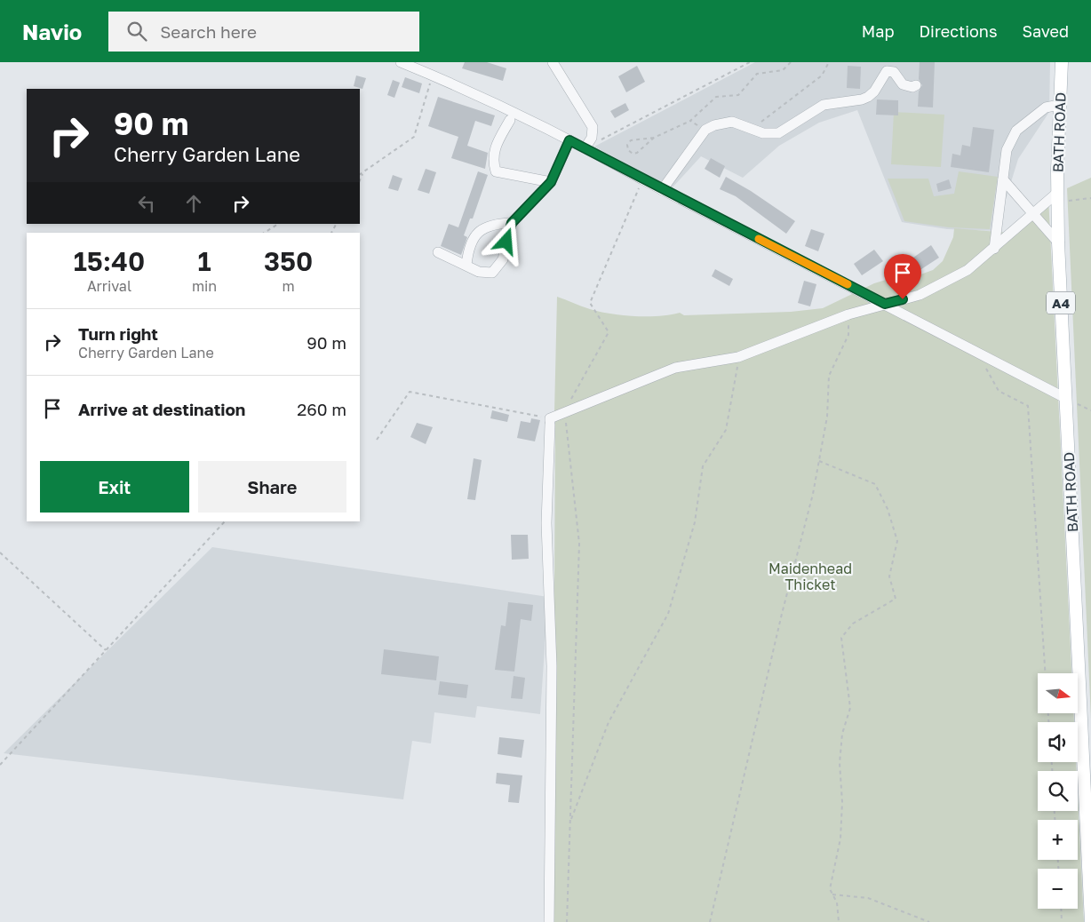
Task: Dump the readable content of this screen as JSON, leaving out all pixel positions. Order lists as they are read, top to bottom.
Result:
{
  "streets": {
    "main road": ["BATH ROAD", "A4"]
  },
  "parks": ["Maidenhead Thicket"],
  "north": "right",
  "page": {
    "header": "Navio",
    "search": "Search here",
    "nav": ["Map", "Directions", "Saved"],
    "turn": ["90 m", "Cherry Garden Lane"],
    "eta": [
      "15:40",
      "Arrival",
      "1",
      "min",
      "350",
      "m"
    ],
    "list": [
      {
        "name": "Turn right",
        "note": "Cherry Garden Lane",
        "value": "90 m"
      },
      {
        "name": "Arrive at destination",
        "value": "260 m"
      }
    ],
    "buttons": ["Exit", "Share"],
    "map_buttons": ["+", "−"]
  }
}
